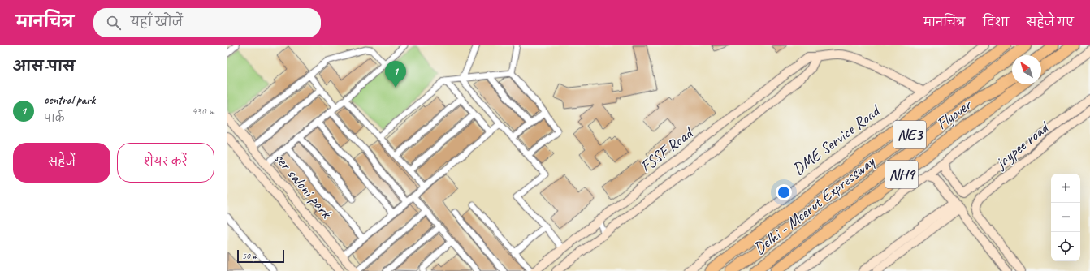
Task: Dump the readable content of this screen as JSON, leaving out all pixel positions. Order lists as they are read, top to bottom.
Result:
{
  "streets": {
    "highway": [
      "Flyover",
      "NE3",
      "NH9",
      "Delhi - Meerut Expressway"
    ],
    "street": [
      "DME Service Road",
      "jaypee road",
      "FSSF Road",
      "ser saloni park"
    ]
  },
  "crossings": [
    ["DME Service Road", "FSSF Road"]
  ],
  "scale_bar": "50 m",
  "north": "top left",
  "page": {
    "header": "मानचित्र",
    "search": "यहाँ खोजें",
    "nav": ["मानचित्र", "दिशा", "सहेजे गए"],
    "heading": "आस-पास",
    "pins": "1",
    "list": [
      {
        "mark": "1",
        "name": "central park",
        "note": "पार्क",
        "value": "430 m"
      }
    ],
    "buttons": ["सहेजें", "शेयर करें"],
    "map_buttons": ["+", "−"],
    "scale": "50 m"
  }
}
